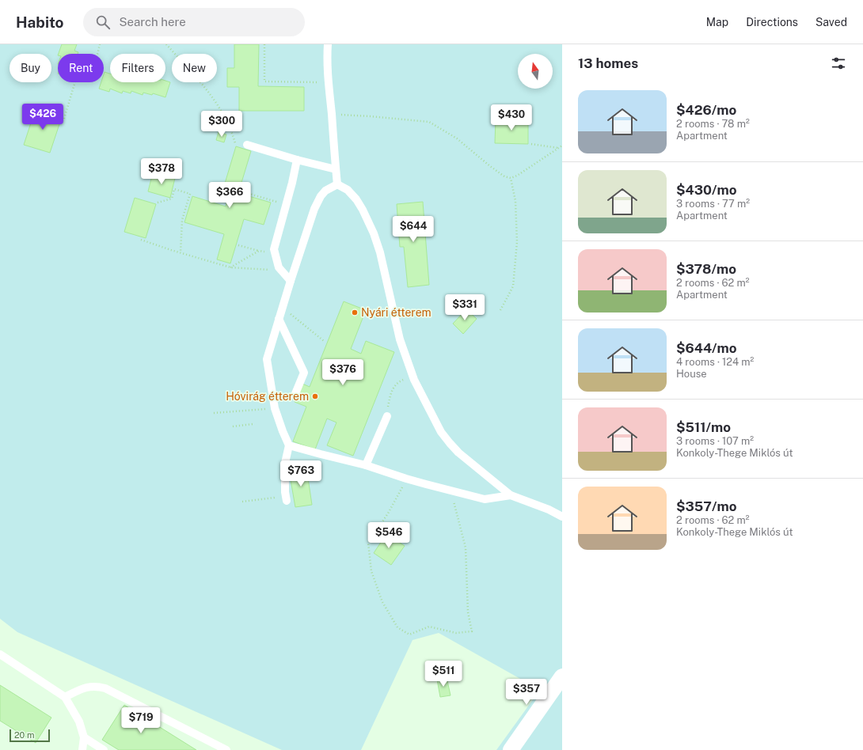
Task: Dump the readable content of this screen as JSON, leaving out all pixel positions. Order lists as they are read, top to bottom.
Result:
{
  "places": ["Nyári étterem", "Hóvirág étterem"],
  "scale_bar": "20 m",
  "north": "top",
  "page": {
    "header": "Habito",
    "search": "Search here",
    "nav": ["Map", "Directions", "Saved"],
    "heading": "13 homes",
    "chip": [
      "Buy",
      "Rent",
      "Filters",
      "New"
    ],
    "list": [
      {
        "name": "$426/mo",
        "note": "2 rooms · 78 m² · Apartment"
      },
      {
        "name": "$430/mo",
        "note": "3 rooms · 77 m² · Apartment"
      },
      {
        "name": "$378/mo",
        "note": "2 rooms · 62 m² · Apartment"
      },
      {
        "name": "$644/mo",
        "note": "4 rooms · 124 m² · House"
      },
      {
        "name": "$511/mo",
        "note": "3 rooms · 107 m² · Konkoly-Thege Miklós út"
      },
      {
        "name": "$357/mo",
        "note": "2 rooms · 62 m² · Konkoly-Thege Miklós út"
      }
    ],
    "price": [
      "$426",
      "$430",
      "$300",
      "$378",
      "$366",
      "$644",
      "$331",
      "$376",
      "$763",
      "$546",
      "$511",
      "$357",
      "$719"
    ],
    "scale": "20 m"
  }
}
